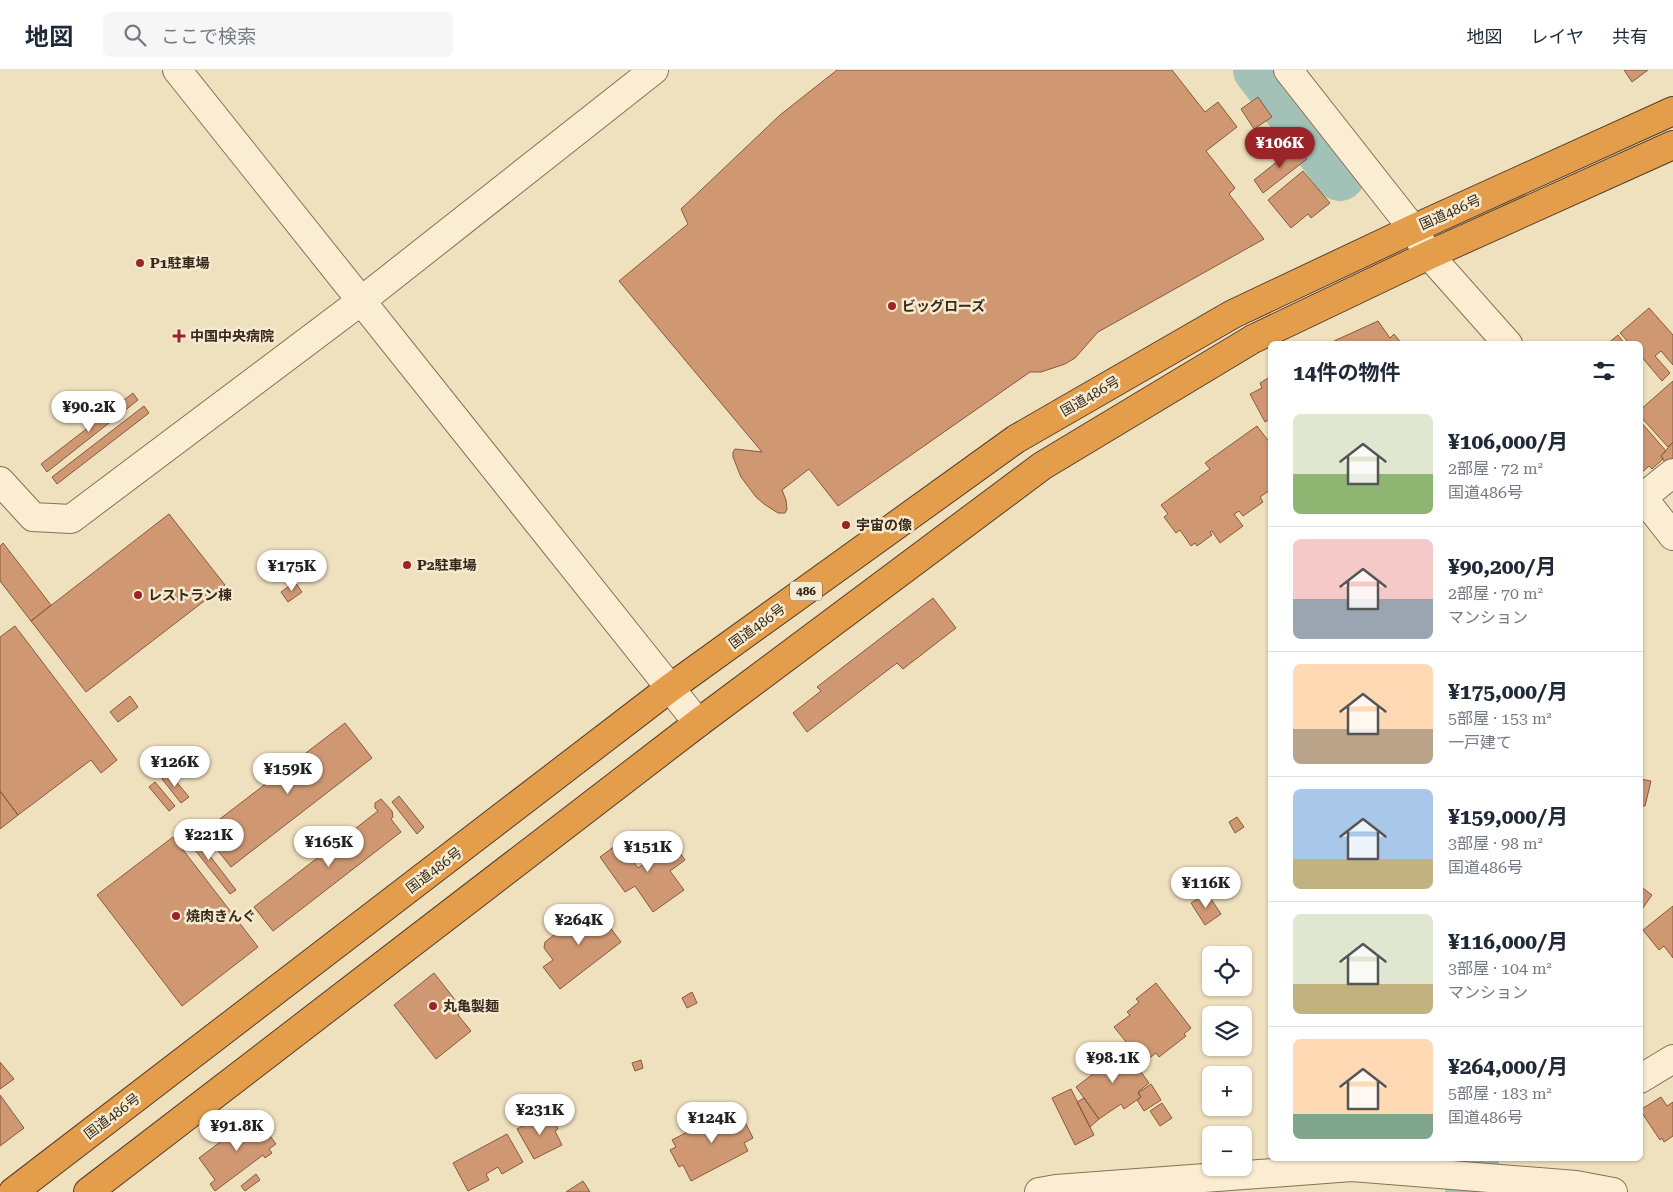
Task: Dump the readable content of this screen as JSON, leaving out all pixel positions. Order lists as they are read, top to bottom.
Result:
{
  "streets": {
    "highway": ["国道486号", "486"]
  },
  "places": {
    "other": [
      "P1駐車場",
      "ビッグローズ",
      "宇宙の像",
      "P2駐車場",
      "レストラン棟",
      "焼肉きんぐ",
      "丸亀製麺"
    ],
    "health": ["中国中央病院"]
  },
  "page": {
    "header": "地図",
    "search": "ここで検索",
    "nav": ["地図", "レイヤ", "共有"],
    "price": [
      "¥106K",
      "¥90.2K",
      "¥175K",
      "¥126K",
      "¥159K",
      "¥221K",
      "¥165K",
      "¥151K",
      "¥116K",
      "¥264K",
      "¥98.1K",
      "¥231K",
      "¥124K",
      "¥91.8K"
    ],
    "heading": "14件の物件",
    "list": [
      {
        "name": "¥106,000/月",
        "note": "2部屋 · 72 m² · 国道486号"
      },
      {
        "name": "¥90,200/月",
        "note": "2部屋 · 70 m² · マンション"
      },
      {
        "name": "¥175,000/月",
        "note": "5部屋 · 153 m² · 一戸建て"
      },
      {
        "name": "¥159,000/月",
        "note": "3部屋 · 98 m² · 国道486号"
      },
      {
        "name": "¥116,000/月",
        "note": "3部屋 · 104 m² · マンション"
      },
      {
        "name": "¥264,000/月",
        "note": "5部屋 · 183 m² · 国道486号"
      }
    ],
    "map_buttons": ["+", "−"]
  }
}
